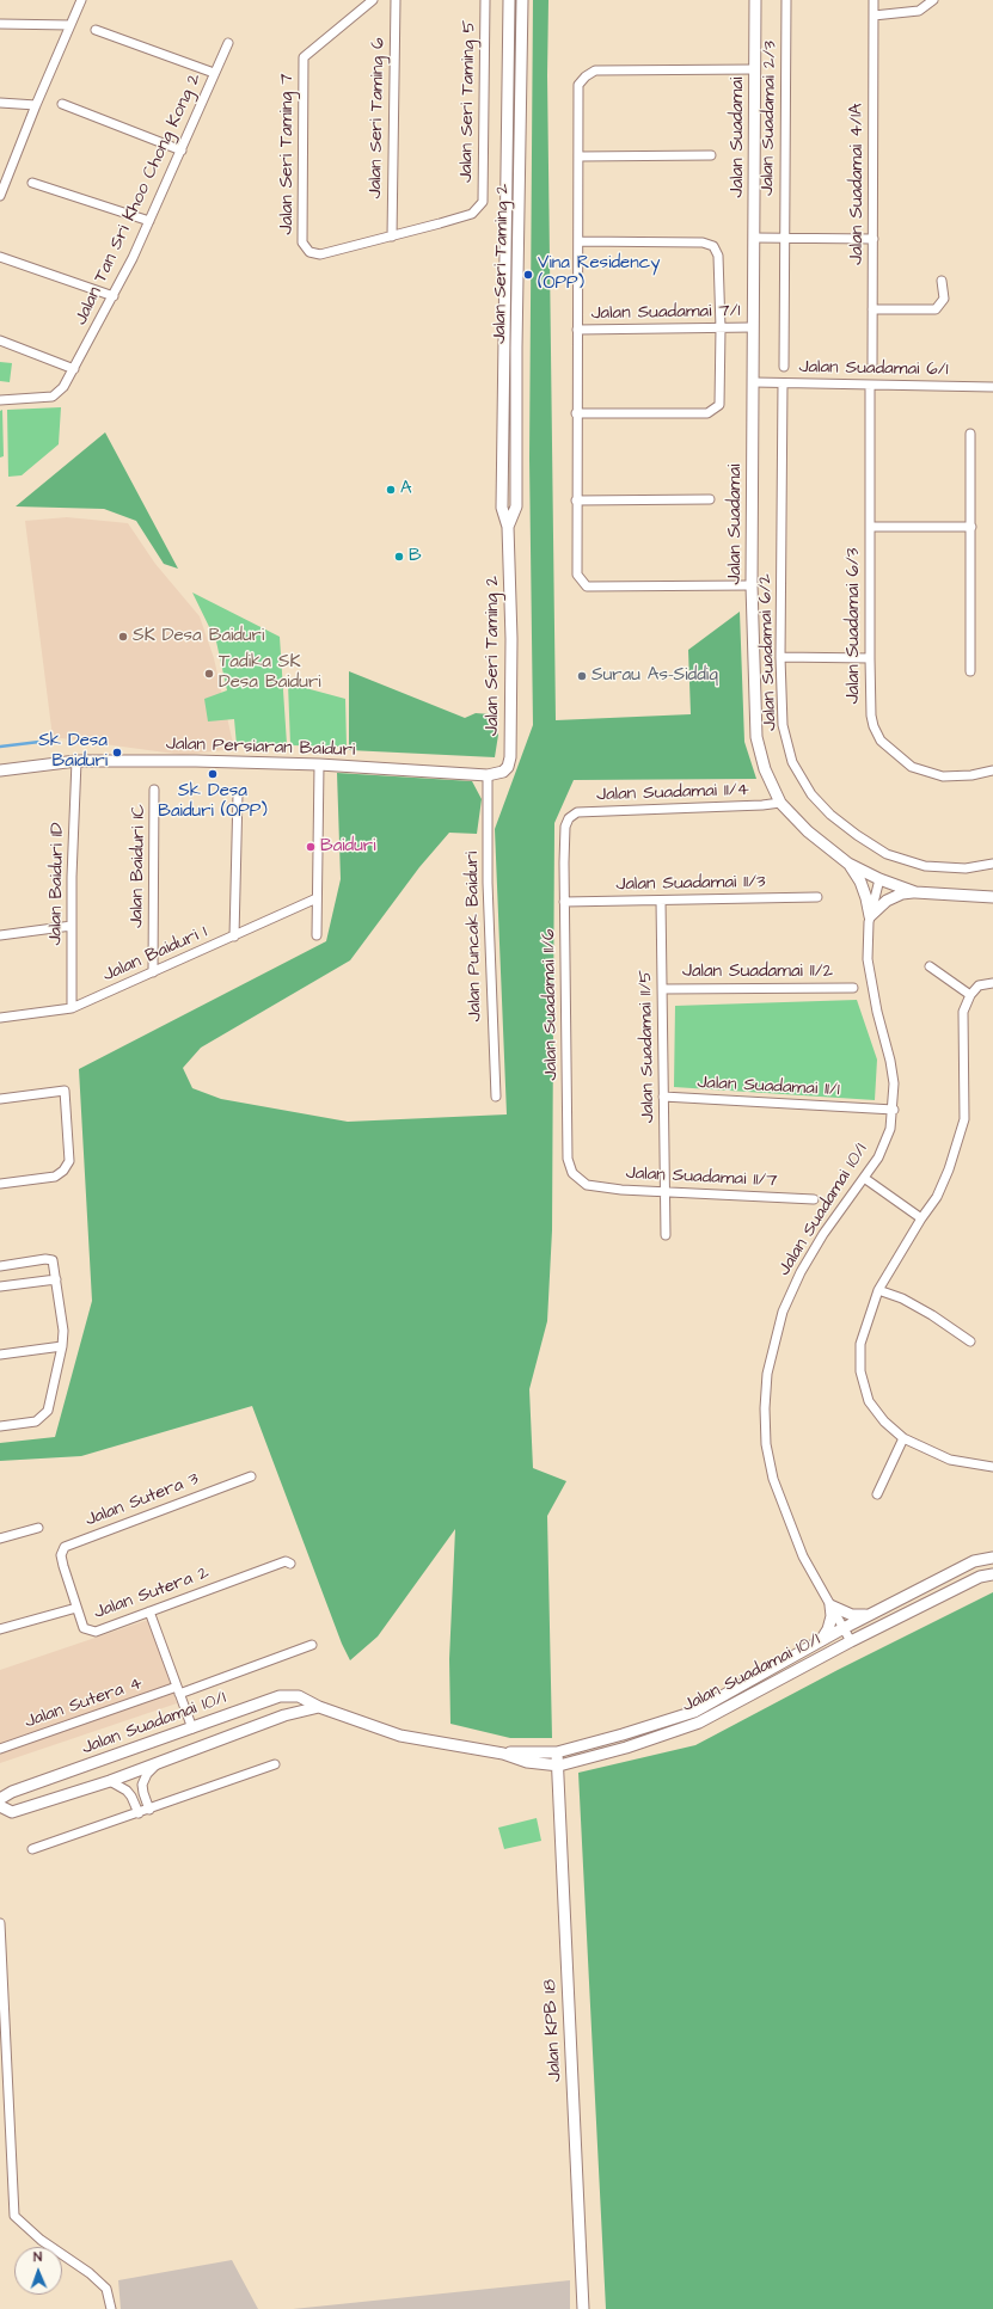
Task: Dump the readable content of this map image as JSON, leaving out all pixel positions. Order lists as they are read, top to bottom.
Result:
{
  "streets": {
    "street": [
      "Jalan Seri Taming 5",
      "Jalan Seri Taming 6",
      "Jalan Suadamai 2/3",
      "Jalan Suadamai",
      "Jalan Seri Taming 7",
      "Jalan Suadamai 4/1A",
      "Jalan Tan Sri Khoo Chong Kong 2",
      "Jalan Seri Taming 2",
      "Jalan Suadamai 7/1",
      "Jalan Suadamai 6/1",
      "Jalan Suadamai 6/3",
      "Jalan Suadamai 6/2",
      "Jalan Persiaran Baiduri",
      "Jalan Suadamai 11/4",
      "Jalan Baiduri 1C",
      "Jalan Baiduri 1D",
      "Jalan Suadamai 11/3",
      "Jalan Puncak Baiduri",
      "Jalan Baiduri 1",
      "Jalan Suadamai 11/2",
      "Jalan Suadamai 11/6",
      "Jalan Suadamai 11/5",
      "Jalan Suadamai 11/1",
      "Jalan Suadamai 11/7",
      "Jalan Suadamai 10/1",
      "Jalan Sutera 3",
      "Jalan Sutera 2",
      "Jalan Sutera 4",
      "Jalan KPB 18"
    ]
  },
  "crossings": [
    ["Jalan Seri Taming 5", "Jalan Seri Taming 6"],
    ["Jalan Seri Taming 5", "Jalan Seri Taming 7"],
    ["Jalan Seri Taming 6", "Jalan Seri Taming 7"],
    ["Jalan Suadamai", "Jalan Suadamai 7/1"],
    ["Jalan Suadamai", "Jalan Suadamai 6/1"],
    ["Jalan Suadamai", "Jalan Suadamai 11/4"],
    ["Jalan Suadamai", "Jalan Suadamai 10/1"],
    ["Jalan Seri Taming 2", "Jalan Persiaran Baiduri"],
    ["Jalan Seri Taming 2", "Jalan Puncak Baiduri"],
    ["Jalan Suadamai 6/1", "Jalan Suadamai 6/3"],
    ["Jalan Suadamai 6/1", "Jalan Suadamai 6/2"],
    ["Jalan Persiaran Baiduri", "Jalan Baiduri 1D"],
    ["Jalan Persiaran Baiduri", "Jalan Puncak Baiduri"],
    ["Jalan Suadamai 11/4", "Jalan Suadamai 11/6"],
    ["Jalan Baiduri 1C", "Jalan Baiduri 1"],
    ["Jalan Baiduri 1D", "Jalan Baiduri 1"],
    ["Jalan Suadamai 11/3", "Jalan Suadamai 11/6"],
    ["Jalan Suadamai 11/3", "Jalan Suadamai 11/5"],
    ["Jalan Suadamai 11/2", "Jalan Suadamai 11/5"],
    ["Jalan Suadamai 11/6", "Jalan Suadamai 11/7"],
    ["Jalan Suadamai 11/5", "Jalan Suadamai 11/1"],
    ["Jalan Suadamai 11/5", "Jalan Suadamai 11/7"],
    ["Jalan Suadamai 11/1", "Jalan Suadamai 10/1"],
    ["Jalan Suadamai 10/1", "Jalan KPB 18"],
    ["Jalan Sutera 3", "Jalan Sutera 2"]
  ],
  "places": [
    "Vina Residency (OPP)",
    "A",
    "B",
    "SK Desa Baiduri",
    "Tadika SK Desa Baiduri",
    "Surau As-Siddiq",
    "Sk Desa Baiduri",
    "Sk Desa Baiduri (OPP)",
    "Baiduri"
  ],
  "north": "top"
}
